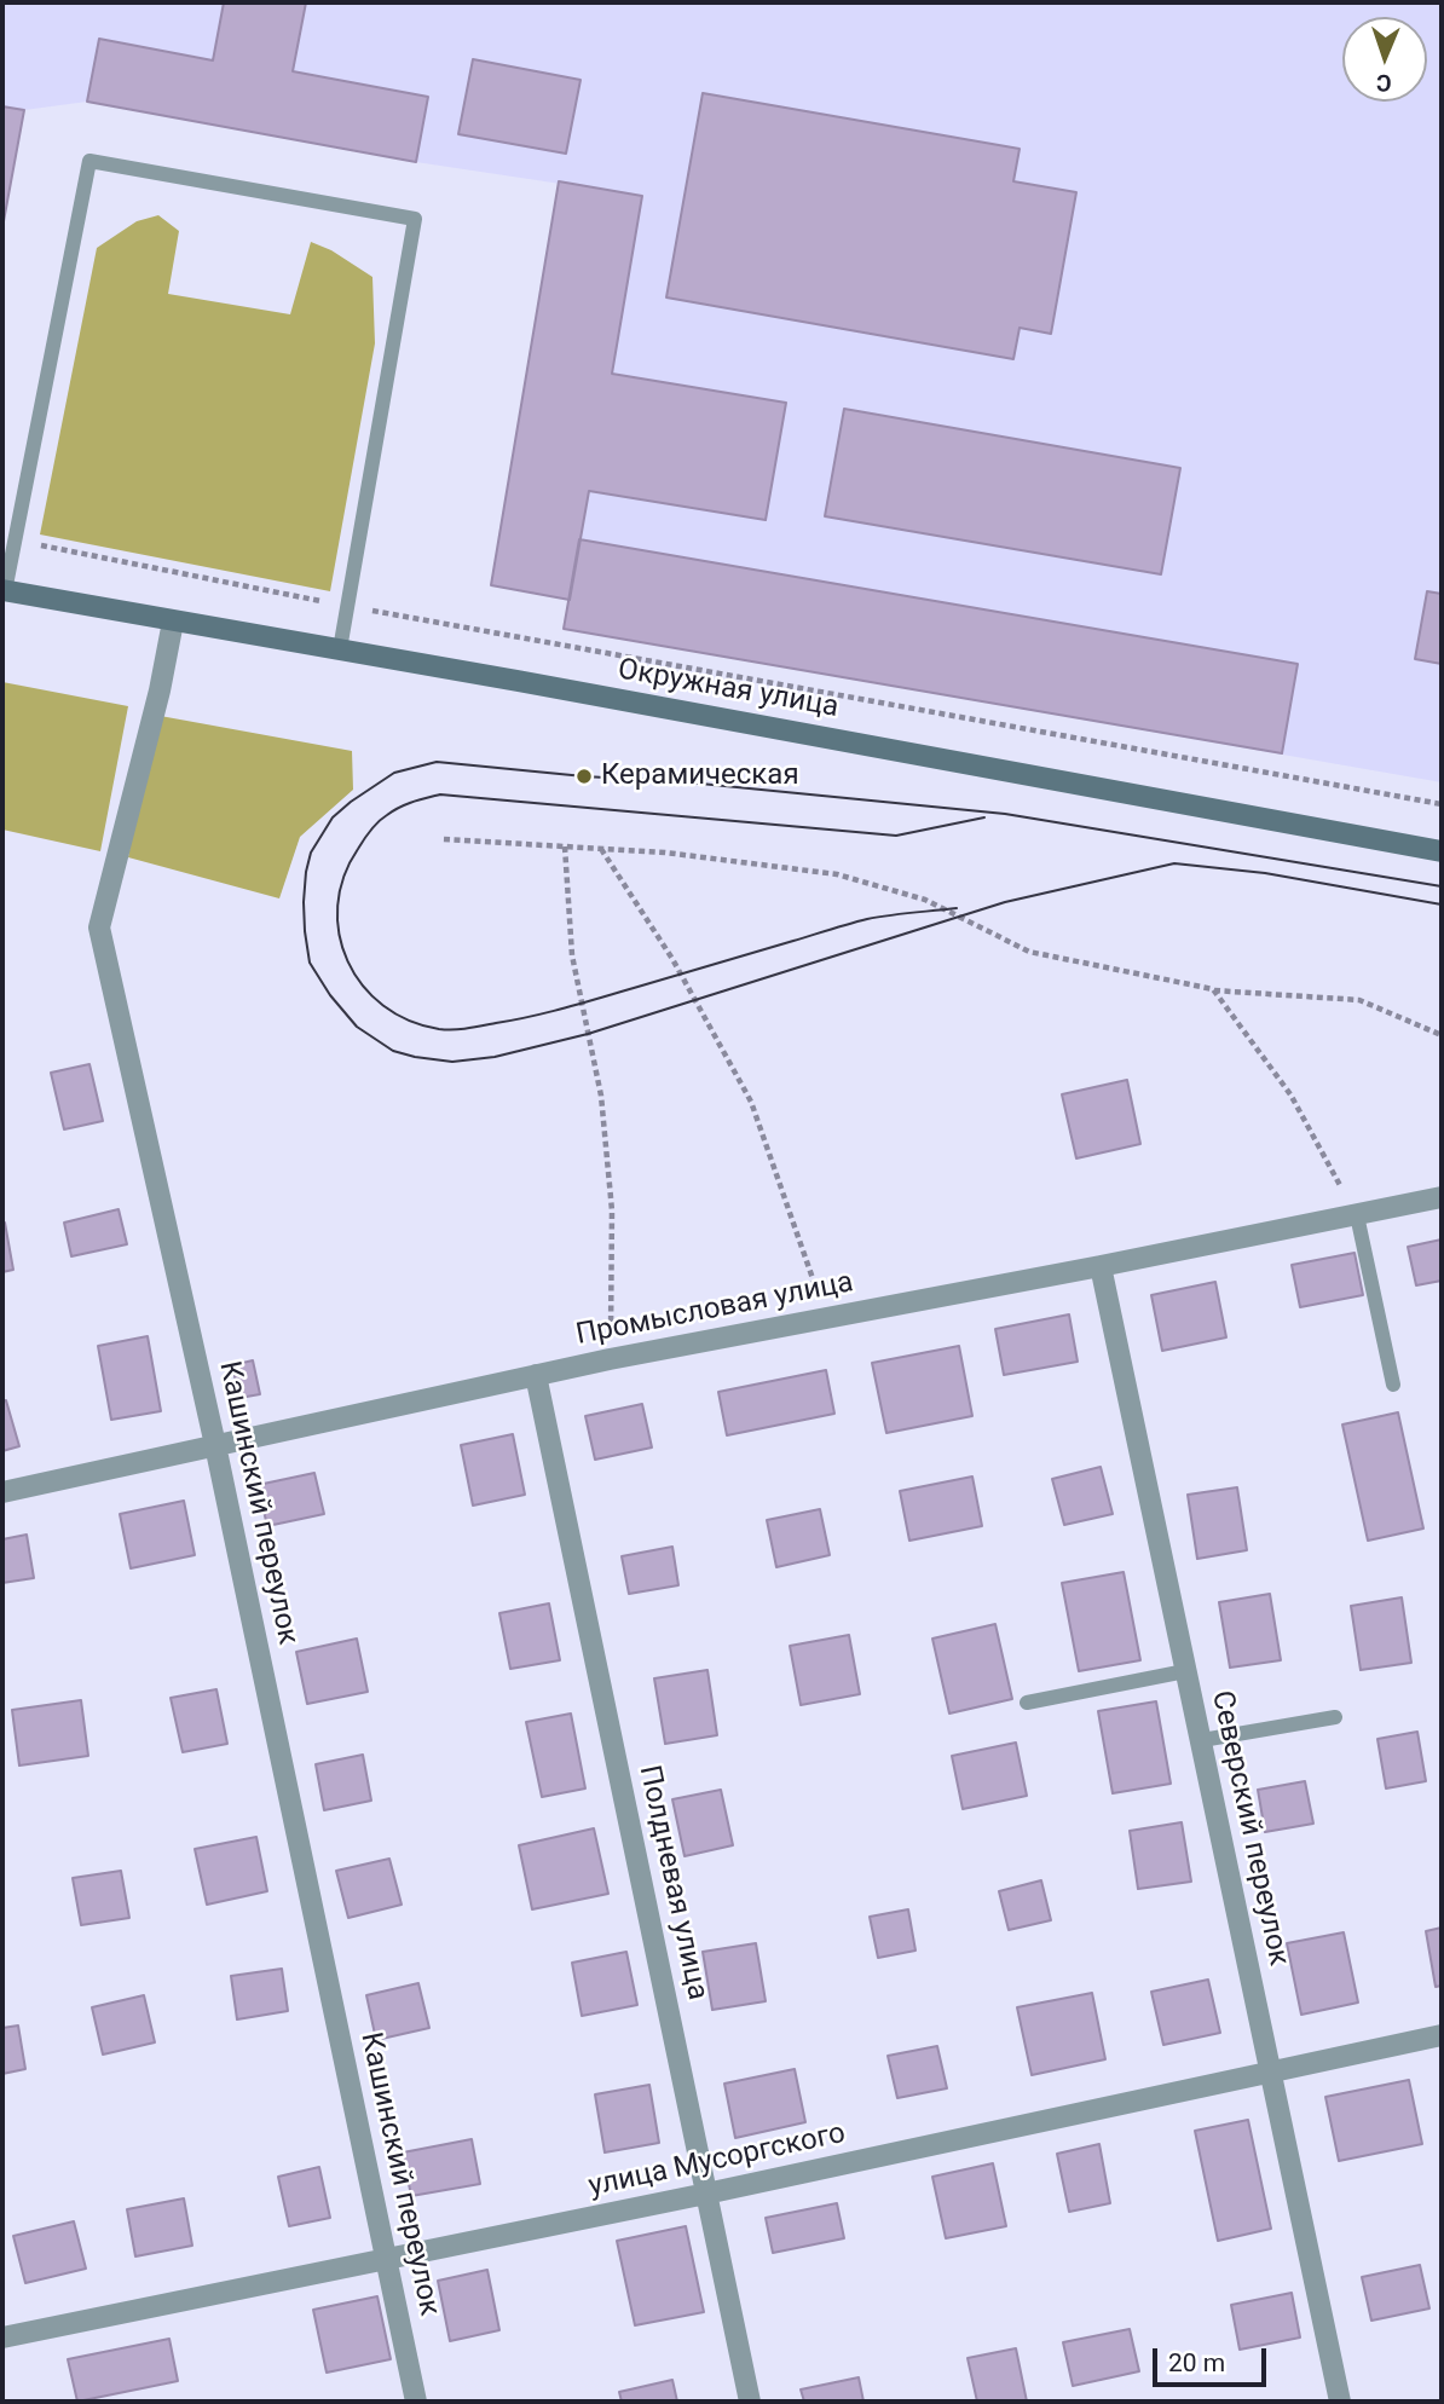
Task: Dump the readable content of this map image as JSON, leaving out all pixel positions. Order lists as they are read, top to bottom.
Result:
{
  "streets": {
    "main road": ["Окружная улица"],
    "street": [
      "Промысловая улица",
      "Кашинский переулок",
      "Северский переулок",
      "Полдневая улица",
      "улица Мусоргского"
    ]
  },
  "crossings": [
    ["Окружная улица", "Кашинский переулок"],
    ["Промысловая улица", "Кашинский переулок"],
    ["Промысловая улица", "Северский переулок"],
    ["Промысловая улица", "Полдневая улица"],
    ["Кашинский переулок", "улица Мусоргского"],
    ["Северский переулок", "улица Мусоргского"],
    ["Полдневая улица", "улица Мусоргского"]
  ],
  "places": ["Керамическая"],
  "scale_bar": "20 m",
  "north": "bottom"
}
